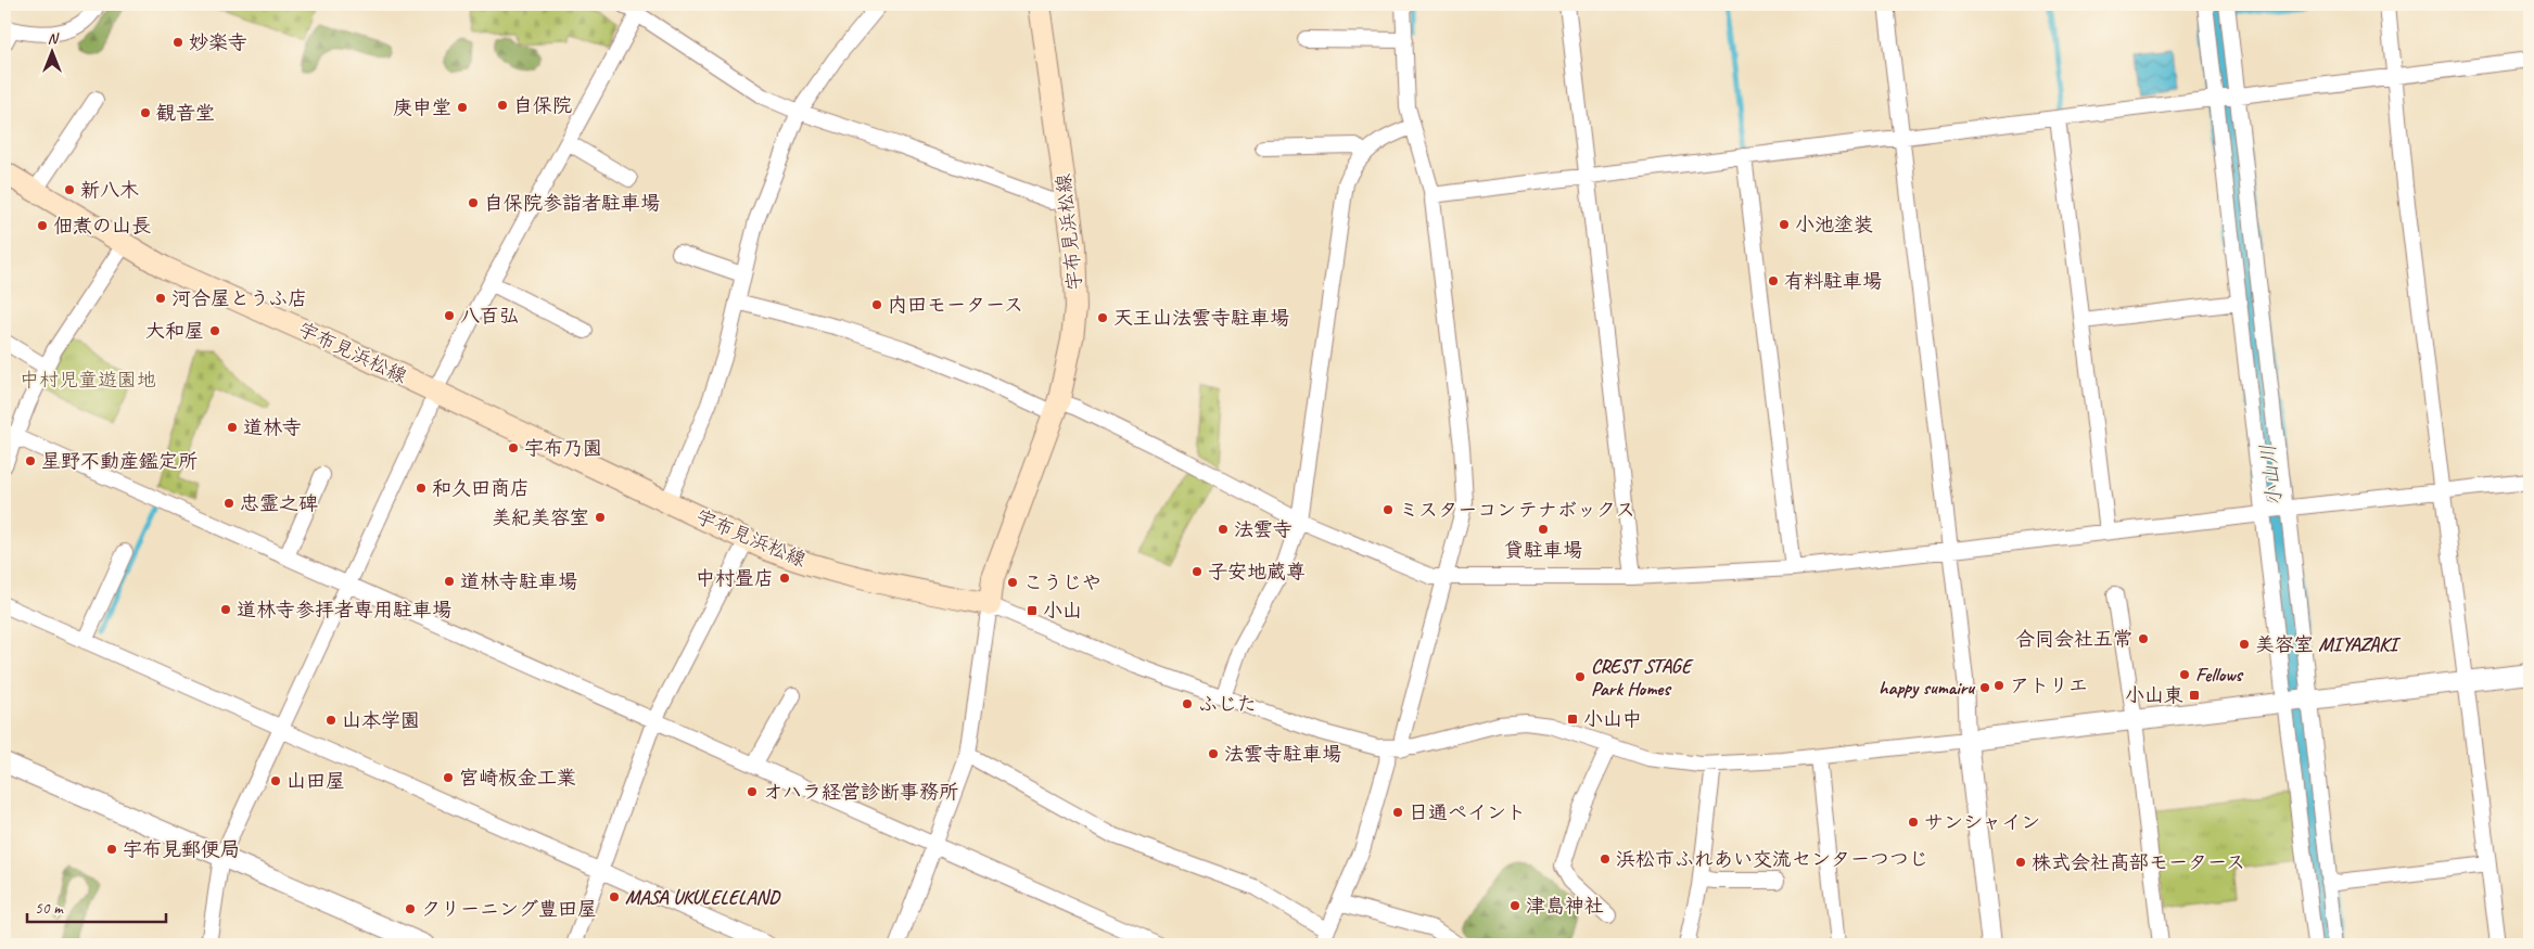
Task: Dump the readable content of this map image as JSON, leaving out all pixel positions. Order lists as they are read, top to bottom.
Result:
{
  "streets": {
    "main road": ["宇布見浜松線"]
  },
  "water": ["小山川"],
  "parks": ["中村児童遊園地"],
  "places": {
    "other": [
      "妙楽寺",
      "自保院",
      "庚申堂",
      "観音堂",
      "新八木",
      "自保院参詣者駐車場",
      "小池塗装",
      "佃煮の山長",
      "有料駐車場",
      "河合屋とうふ店",
      "内田モータース",
      "八百弘",
      "天王山法雲寺駐車場",
      "大和屋",
      "道林寺",
      "宇布乃園",
      "星野不動産鑑定所",
      "和久田商店",
      "忠霊之碑",
      "ミスターコンテナボックス",
      "美紀美容室",
      "法雲寺",
      "貸駐車場",
      "子安地蔵尊",
      "中村畳店",
      "道林寺駐車場",
      "こうじや",
      "道林寺参拝者専用駐車場",
      "合同会社五常",
      "美容室 MIYAZAKI",
      "Fellows",
      "CREST STAGE Park Homes",
      "アトリエ",
      "happy sumairu",
      "ふじた",
      "山本学園",
      "法雲寺駐車場",
      "宮崎板金工業",
      "山田屋",
      "オハラ経営診断事務所",
      "日通ペイント",
      "サンシャイン",
      "宇布見郵便局",
      "浜松市ふれあい交流センターつつじ",
      "株式会社髙部モータース",
      "MASA UKULELELAND",
      "津島神社",
      "クリーニング豊田屋"
    ],
    "transit": ["小山", "小山東", "小山中"]
  },
  "scale_bar": "50 m",
  "north": "top"
}
